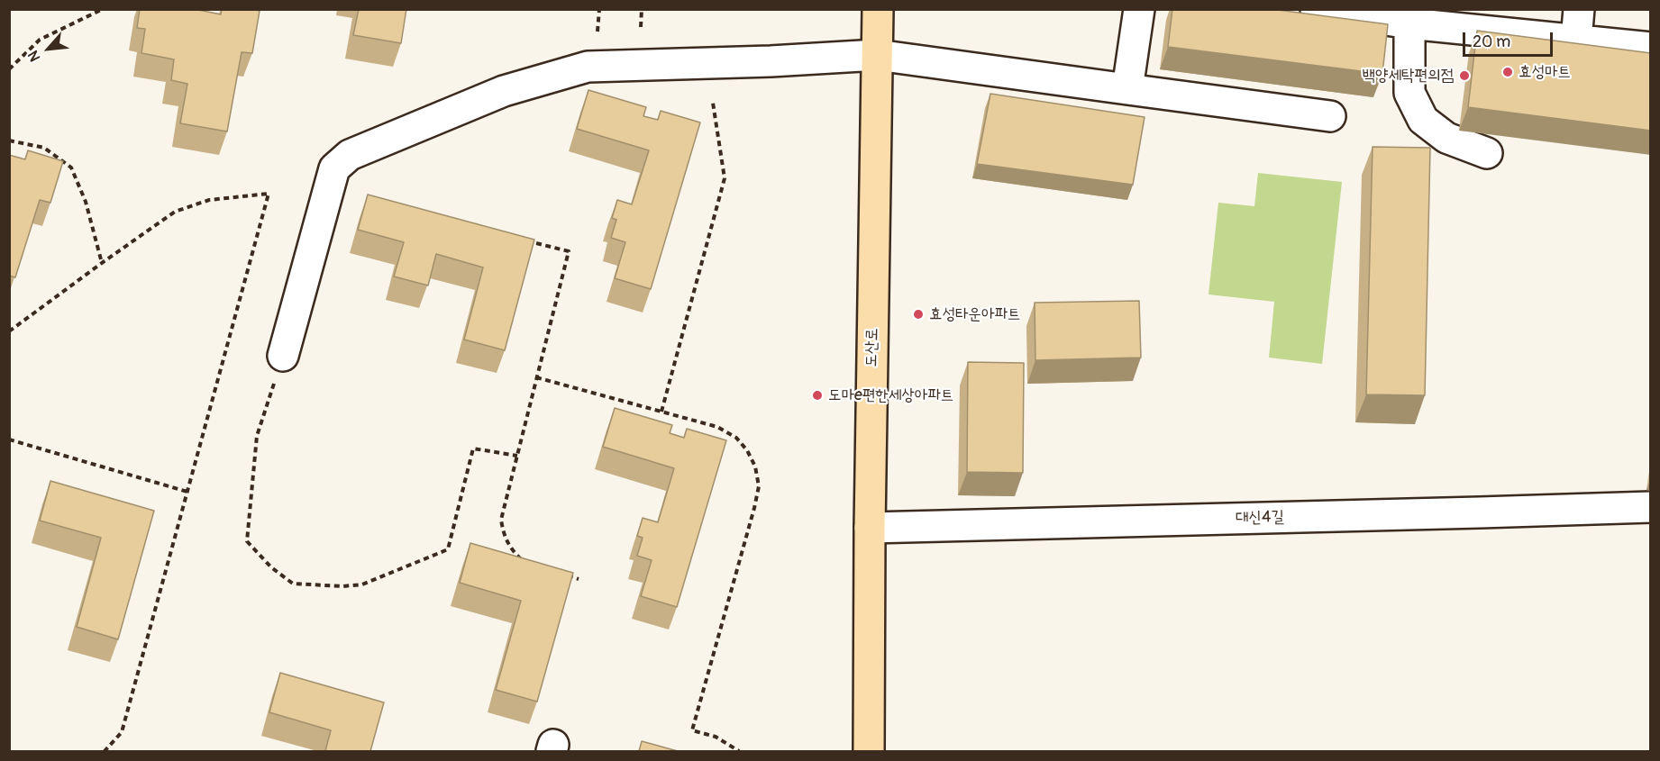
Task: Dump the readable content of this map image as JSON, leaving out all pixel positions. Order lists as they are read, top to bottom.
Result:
{
  "streets": {
    "main road": ["도산로"],
    "street": ["대신4길"]
  },
  "crossings": [
    ["도산로", "대신4길"]
  ],
  "places": [
    "효성마트",
    "백양세탁편의점",
    "효성타운아파트",
    "도마e편한세상아파트"
  ],
  "scale_bar": "20 m",
  "north": "bottom left"
}
